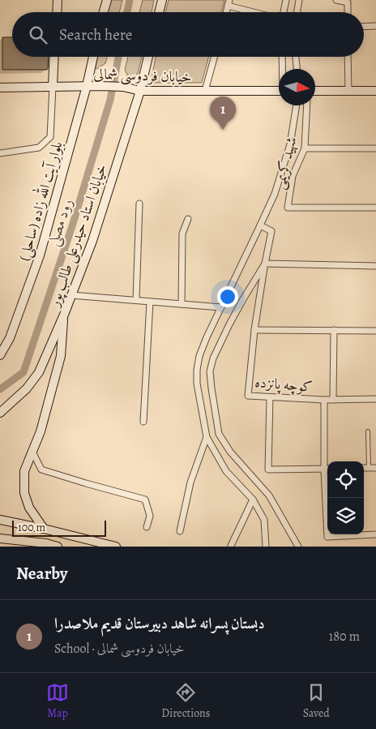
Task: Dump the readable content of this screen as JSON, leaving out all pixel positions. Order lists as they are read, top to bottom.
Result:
{
  "streets": {
    "street": [
      "خیابان فردوسی شمالی",
      "شهید کریمی",
      "بلوار آیت الله زاده (ساحلی)",
      "خیابان استاد حیدرعلی طالب پور",
      "کوچه پانزده"
    ]
  },
  "crossings": [
    ["خیابان فردوسی شمالی", "بلوار آیت الله زاده (ساحلی)"],
    ["خیابان فردوسی شمالی", "خیابان استاد حیدرعلی طالب پور"]
  ],
  "water": ["رود مصلی"],
  "scale_bar": "100 m",
  "north": "right",
  "page": {
    "search": "Search here",
    "pins": "1",
    "scale": "100 m",
    "heading": "Nearby",
    "list": [
      {
        "mark": "1",
        "name": "دبستان پسرانه شاهد دبیرستان قدیم ملاصدرا",
        "note": "School · خیابان فردوسی شمالی",
        "value": "180 m"
      }
    ],
    "nav": ["Map", "Directions", "Saved"]
  }
}
